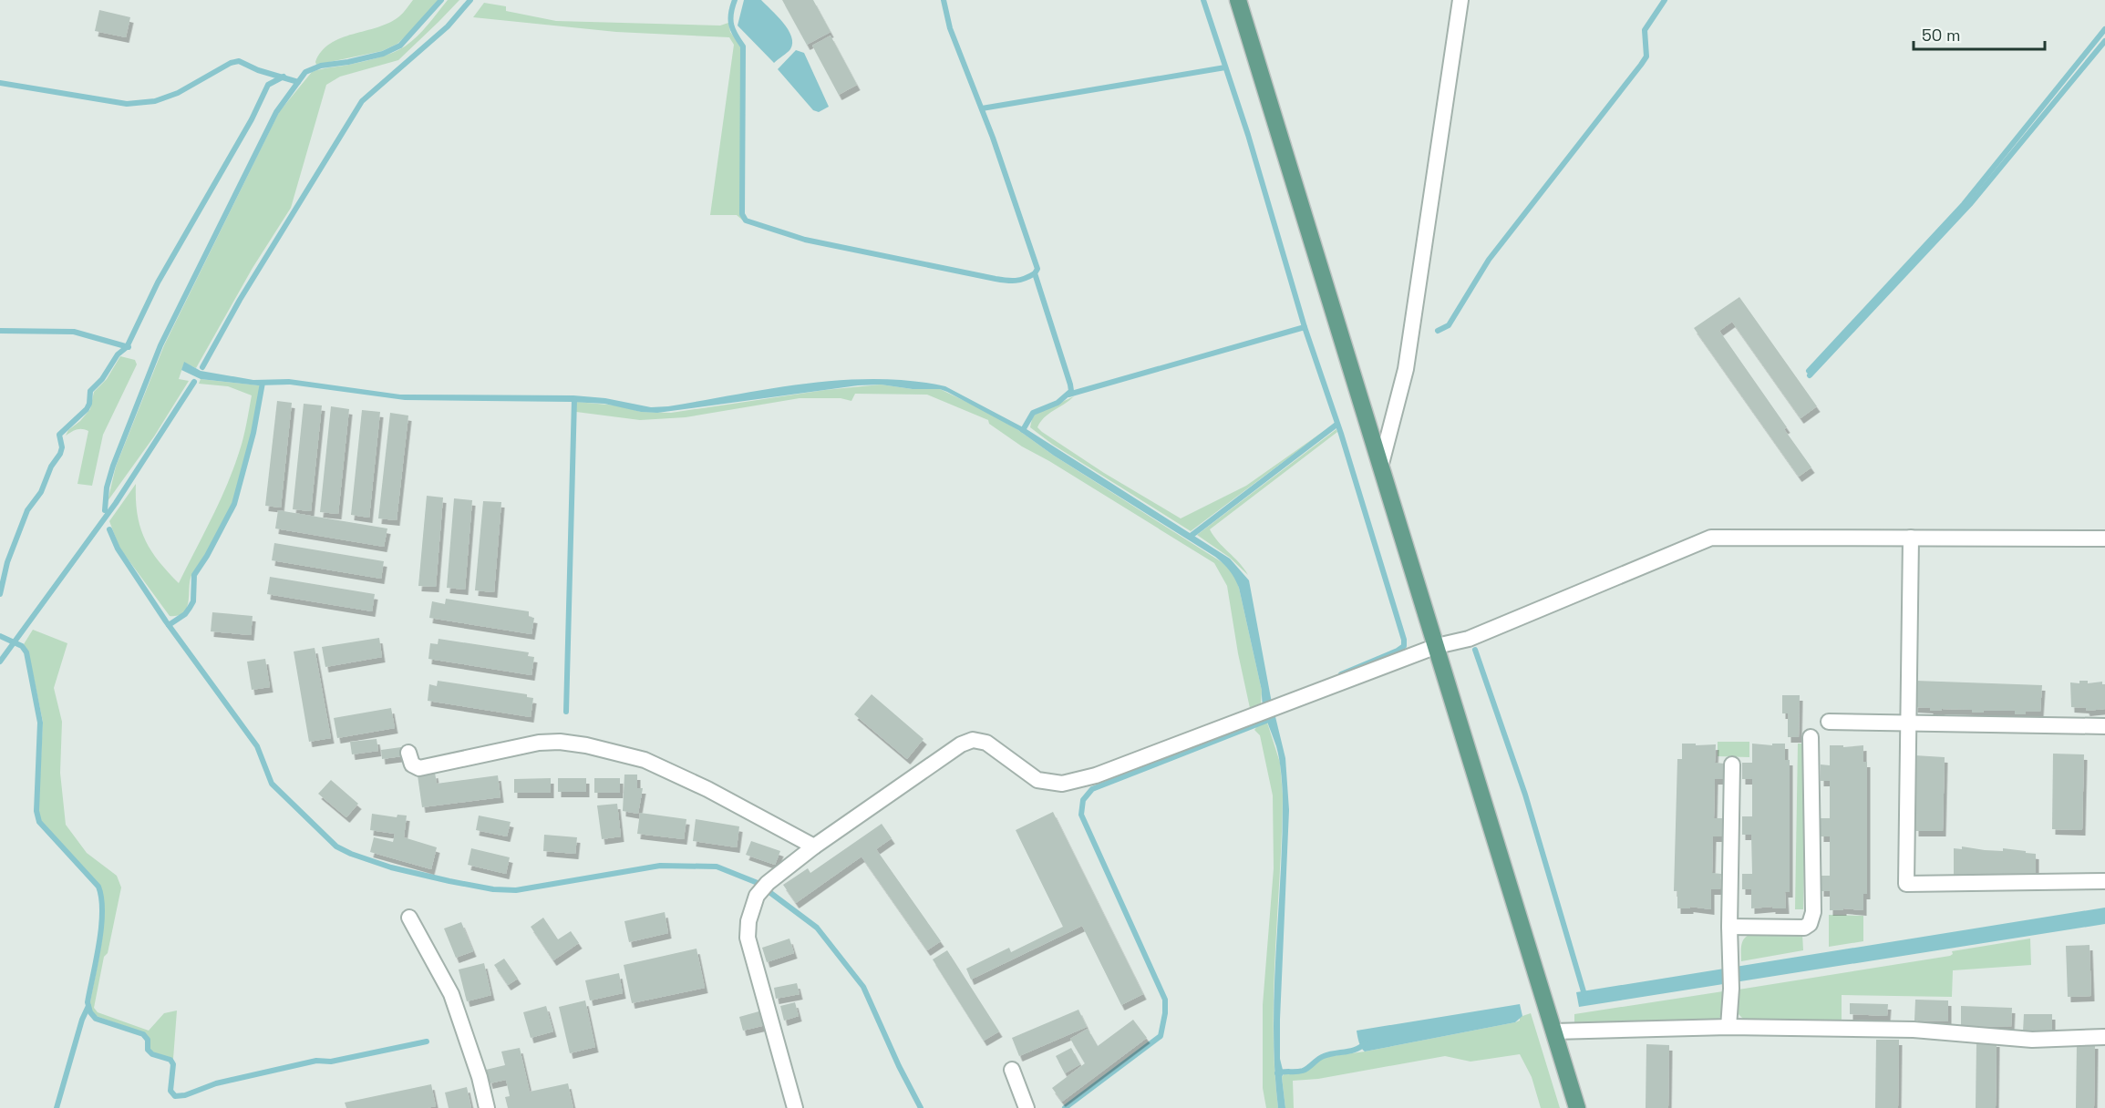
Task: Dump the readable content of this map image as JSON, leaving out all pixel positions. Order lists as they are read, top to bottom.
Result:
{
  "scale_bar": "50 m"
}
